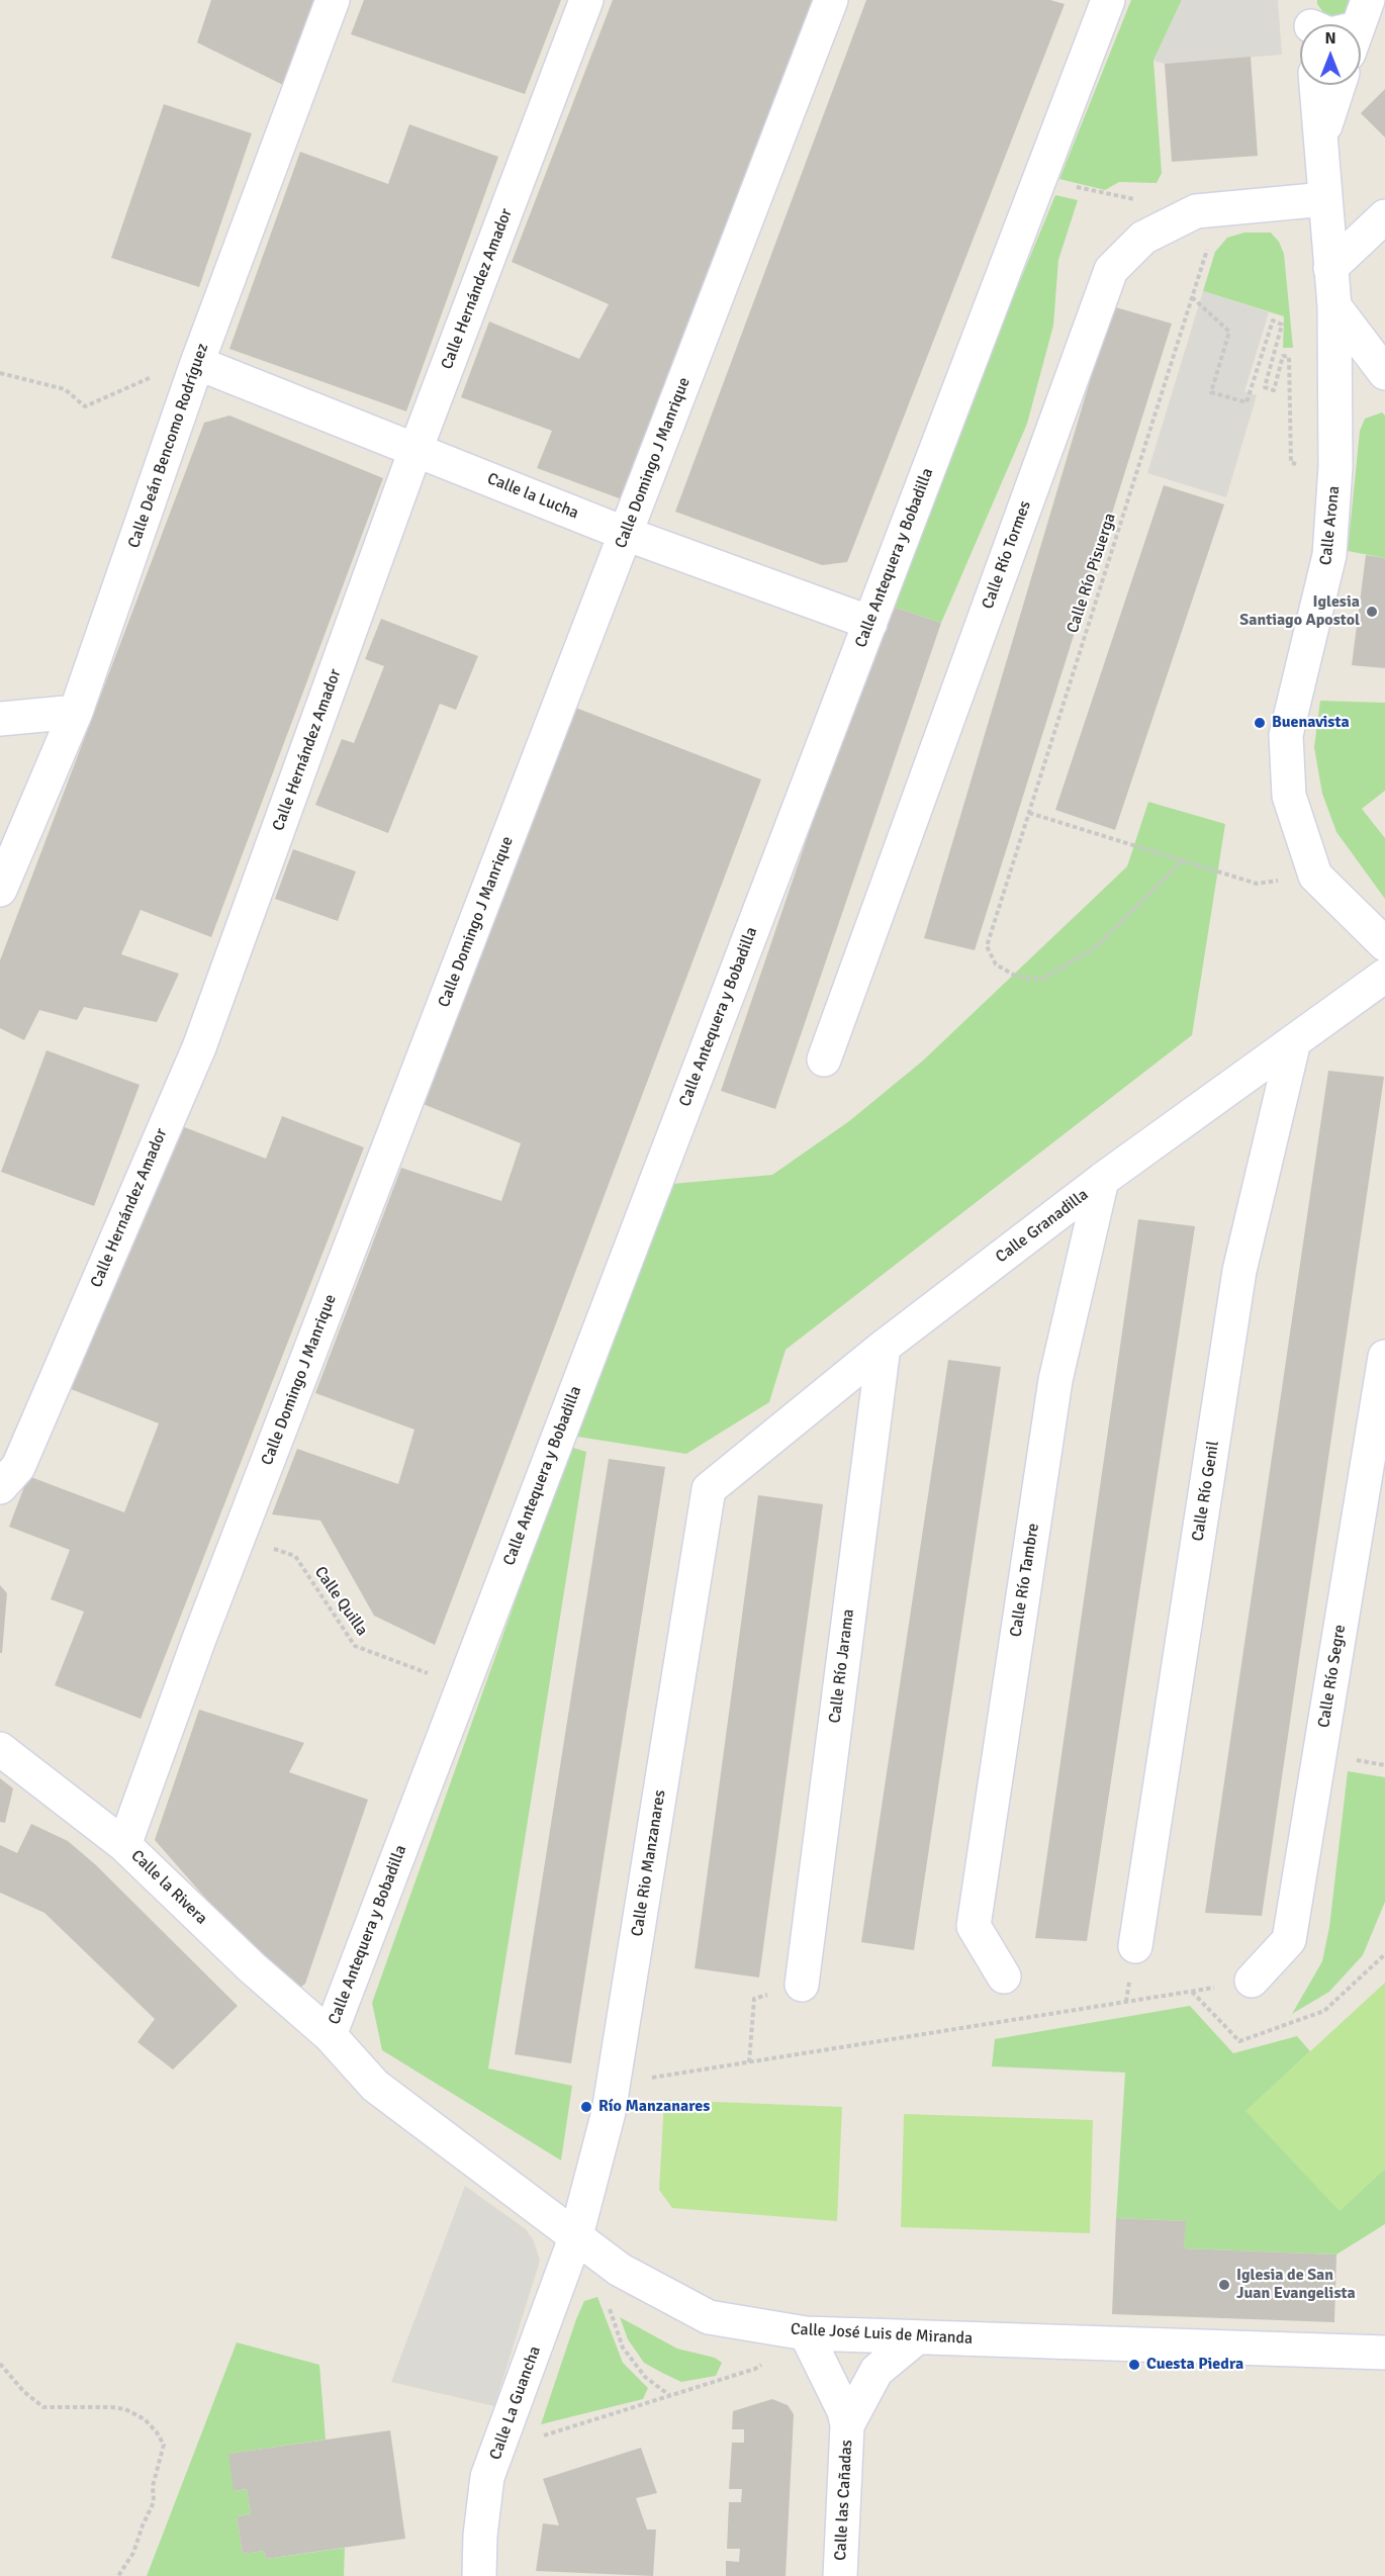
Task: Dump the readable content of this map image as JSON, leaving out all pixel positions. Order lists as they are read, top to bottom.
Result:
{
  "streets": {
    "street": [
      "Calle Hernández Amador",
      "Calle Deán Bencomo Rodríguez",
      "Calle Domingo J Manrique",
      "Calle la Lucha",
      "Calle Arona",
      "Calle Río Tormes",
      "Calle Antequera y Bobadilla",
      "Calle Granadilla",
      "Calle Río Genil",
      "Calle Río Tambre",
      "Calle Río Jarama",
      "Calle Río Segre",
      "Calle Rio Manzanares",
      "Calle la Rivera",
      "Calle José Luis de Miranda",
      "Calle La Guancha",
      "Calle las Cañadas"
    ],
    "path": ["Calle Río Pisuerga", "Calle Quilla"]
  },
  "crossings": [
    ["Calle Hernández Amador", "Calle la Lucha"],
    ["Calle Deán Bencomo Rodríguez", "Calle la Lucha"],
    ["Calle Domingo J Manrique", "Calle la Lucha"],
    ["Calle Domingo J Manrique", "Calle Quilla"],
    ["Calle Domingo J Manrique", "Calle la Rivera"],
    ["Calle la Lucha", "Calle Antequera y Bobadilla"],
    ["Calle Arona", "Calle Río Tormes"],
    ["Calle Río Tormes", "Calle Río Pisuerga"],
    ["Calle Antequera y Bobadilla", "Calle Quilla"],
    ["Calle Antequera y Bobadilla", "Calle la Rivera"],
    ["Calle Antequera y Bobadilla", "Calle José Luis de Miranda"],
    ["Calle Granadilla", "Calle Río Genil"],
    ["Calle Granadilla", "Calle Río Tambre"],
    ["Calle Granadilla", "Calle Río Jarama"],
    ["Calle Granadilla", "Calle Rio Manzanares"],
    ["Calle Rio Manzanares", "Calle José Luis de Miranda"],
    ["Calle Rio Manzanares", "Calle La Guancha"],
    ["Calle la Rivera", "Calle José Luis de Miranda"],
    ["Calle José Luis de Miranda", "Calle La Guancha"],
    ["Calle José Luis de Miranda", "Calle las Cañadas"]
  ],
  "places": [
    "Iglesia Santiago Apostol",
    "Buenavista",
    "Río Manzanares",
    "Iglesia de San Juan Evangelista",
    "Cuesta Piedra"
  ],
  "north": "top"
}
